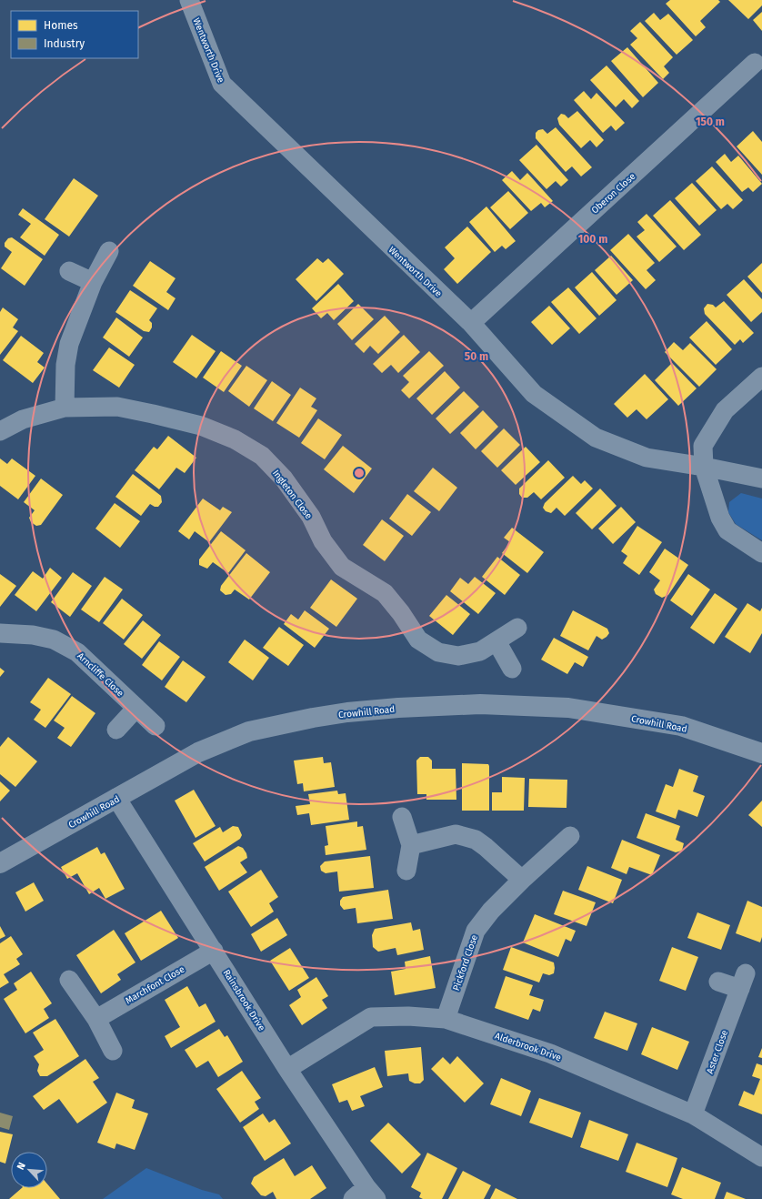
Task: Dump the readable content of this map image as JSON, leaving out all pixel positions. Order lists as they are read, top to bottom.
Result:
{
  "streets": {
    "street": [
      "Wentworth Drive",
      "Oberon Close",
      "Ingleton Close",
      "Arncliffe Close",
      "Crowhill Road",
      "Pickford Close",
      "Marchfont Close",
      "Rainsbrook Drive",
      "Alderbrook Drive",
      "Aster Close"
    ]
  },
  "crossings": [
    ["Wentworth Drive", "Oberon Close"],
    ["Crowhill Road", "Rainsbrook Drive"],
    ["Pickford Close", "Alderbrook Drive"],
    ["Marchfont Close", "Rainsbrook Drive"],
    ["Rainsbrook Drive", "Alderbrook Drive"],
    ["Alderbrook Drive", "Aster Close"]
  ],
  "legend": ["Homes", "Industry"],
  "north": "top left",
  "rings": ["150 m", "100 m", "50 m"]
}
